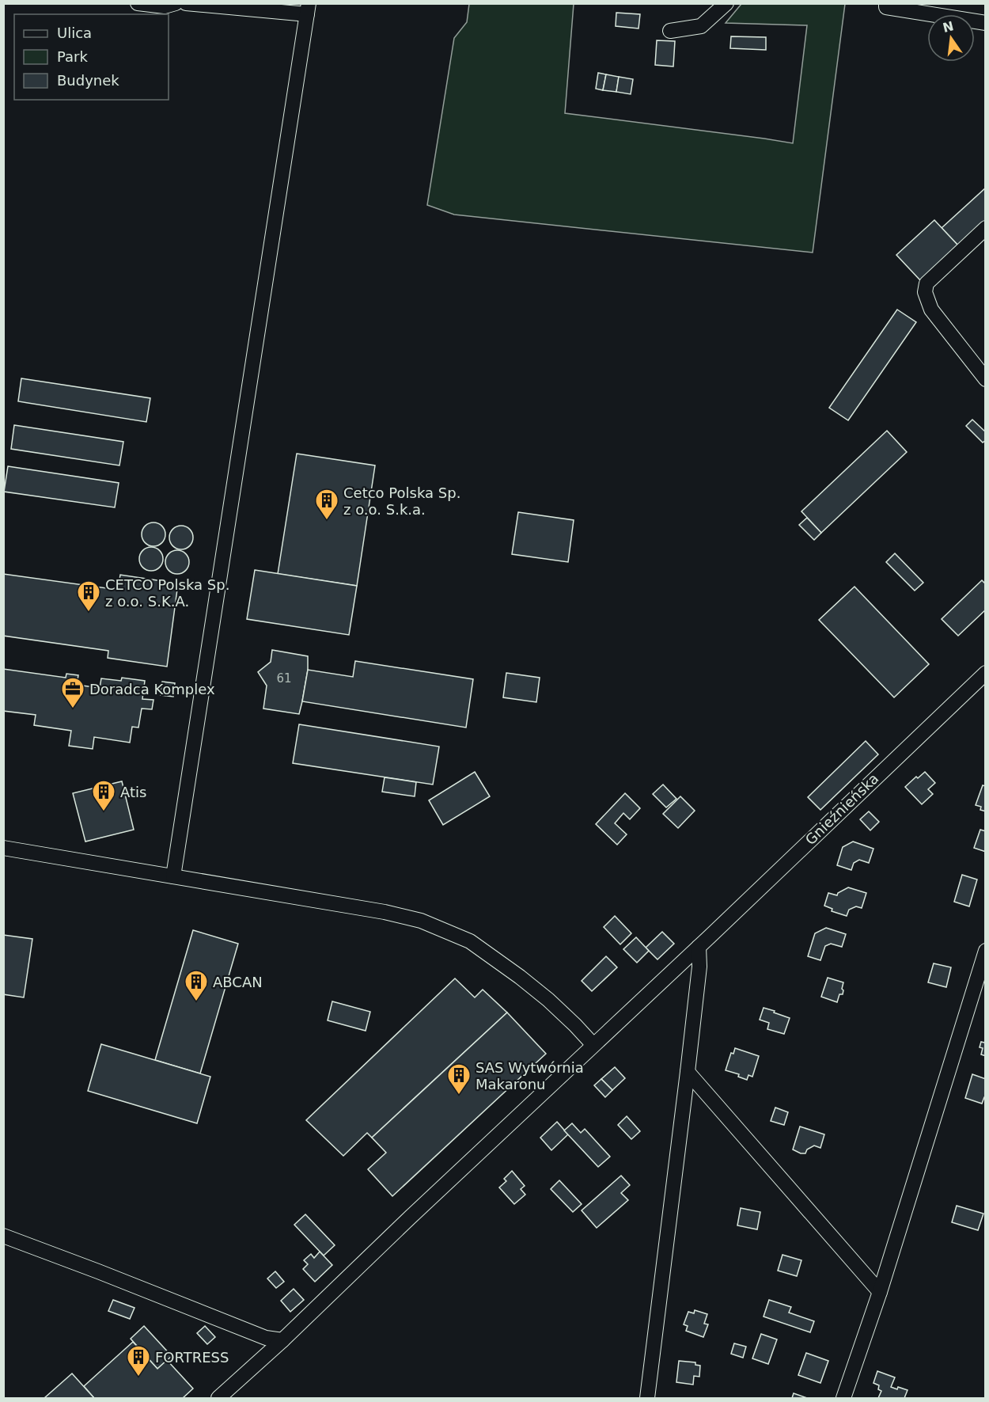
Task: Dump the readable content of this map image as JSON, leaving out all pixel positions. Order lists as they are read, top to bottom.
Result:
{
  "streets": {
    "street": ["Gnieźnieńska"]
  },
  "places": {
    "building": [
      "Cetco Polska Sp. z o.o. S.k.a.",
      "CETCO Polska Sp. z o.o. S.K.A.",
      "Atis",
      "ABCAN",
      "SAS Wytwórnia Makaronu",
      "FORTRESS"
    ],
    "office": ["Doradca Komplex"]
  },
  "house_numbers": ["61"],
  "legend": ["Ulica", "Park", "Budynek"],
  "north": "top"
}
